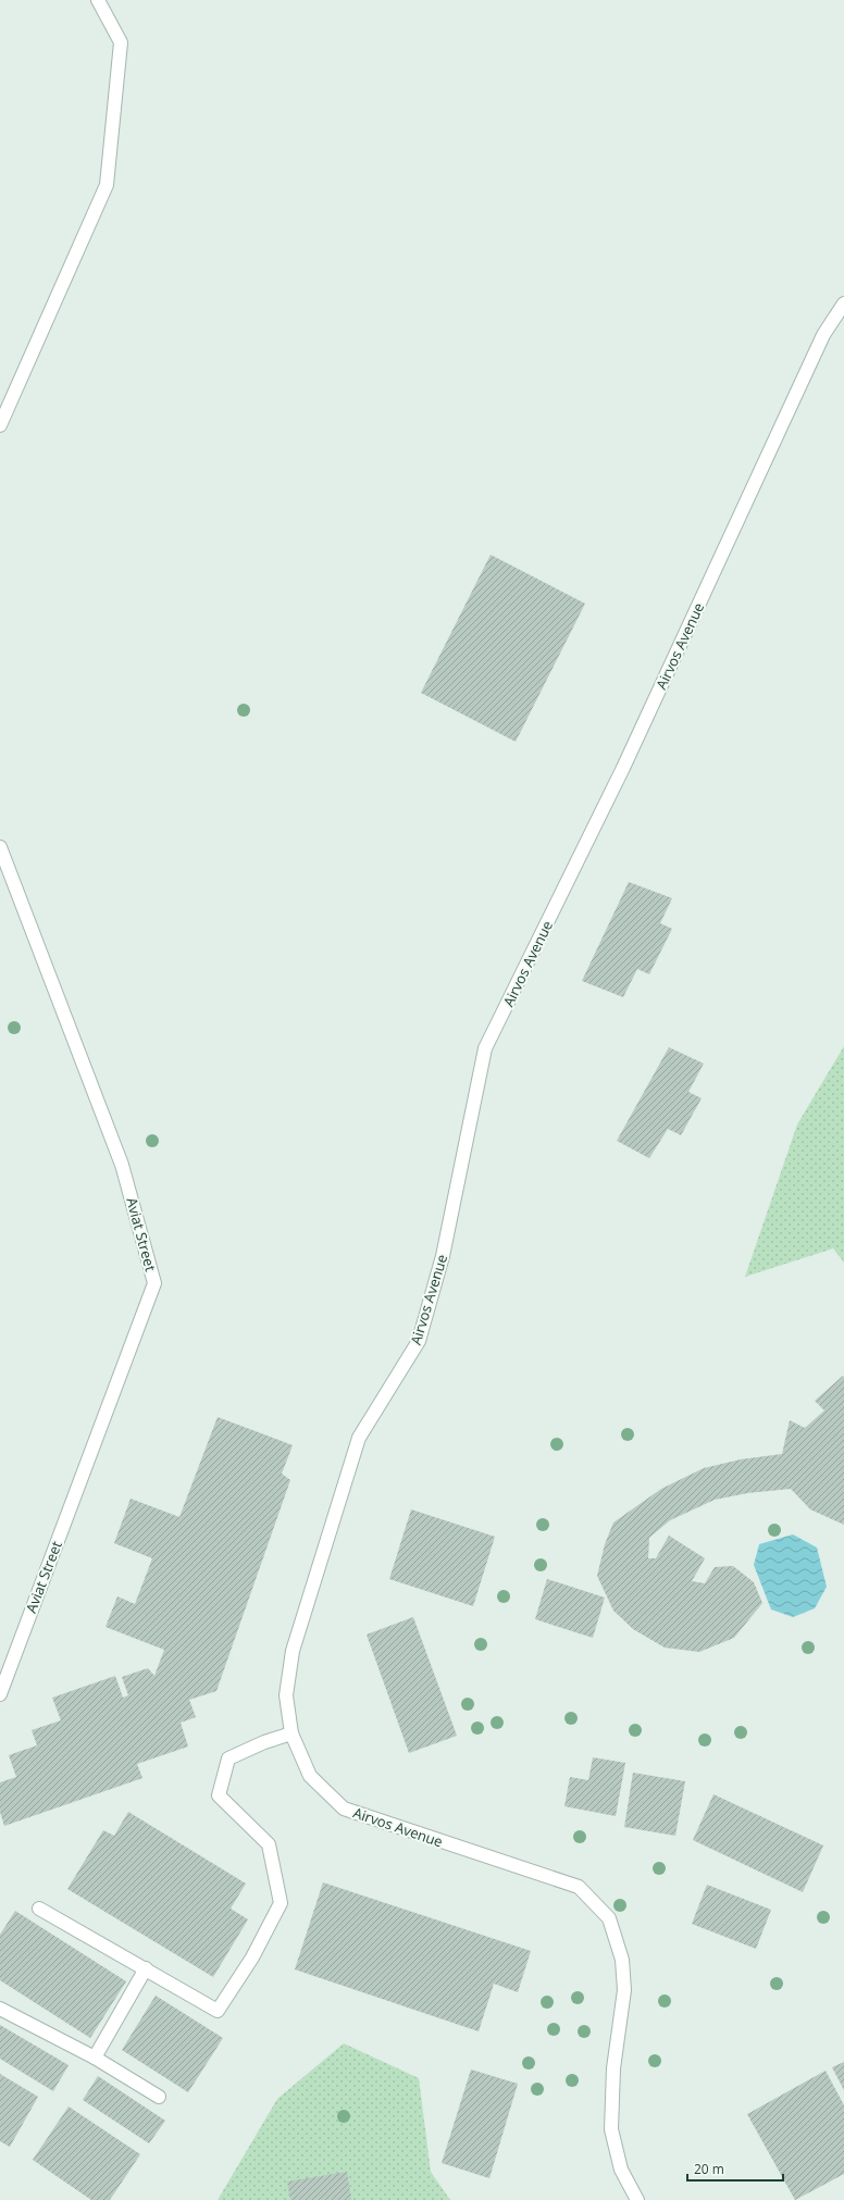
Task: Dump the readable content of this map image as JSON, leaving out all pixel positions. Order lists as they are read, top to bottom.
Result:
{
  "streets": {
    "street": ["Airvos Avenue", "Aviat Street"]
  },
  "scale_bar": "20 m"
}
